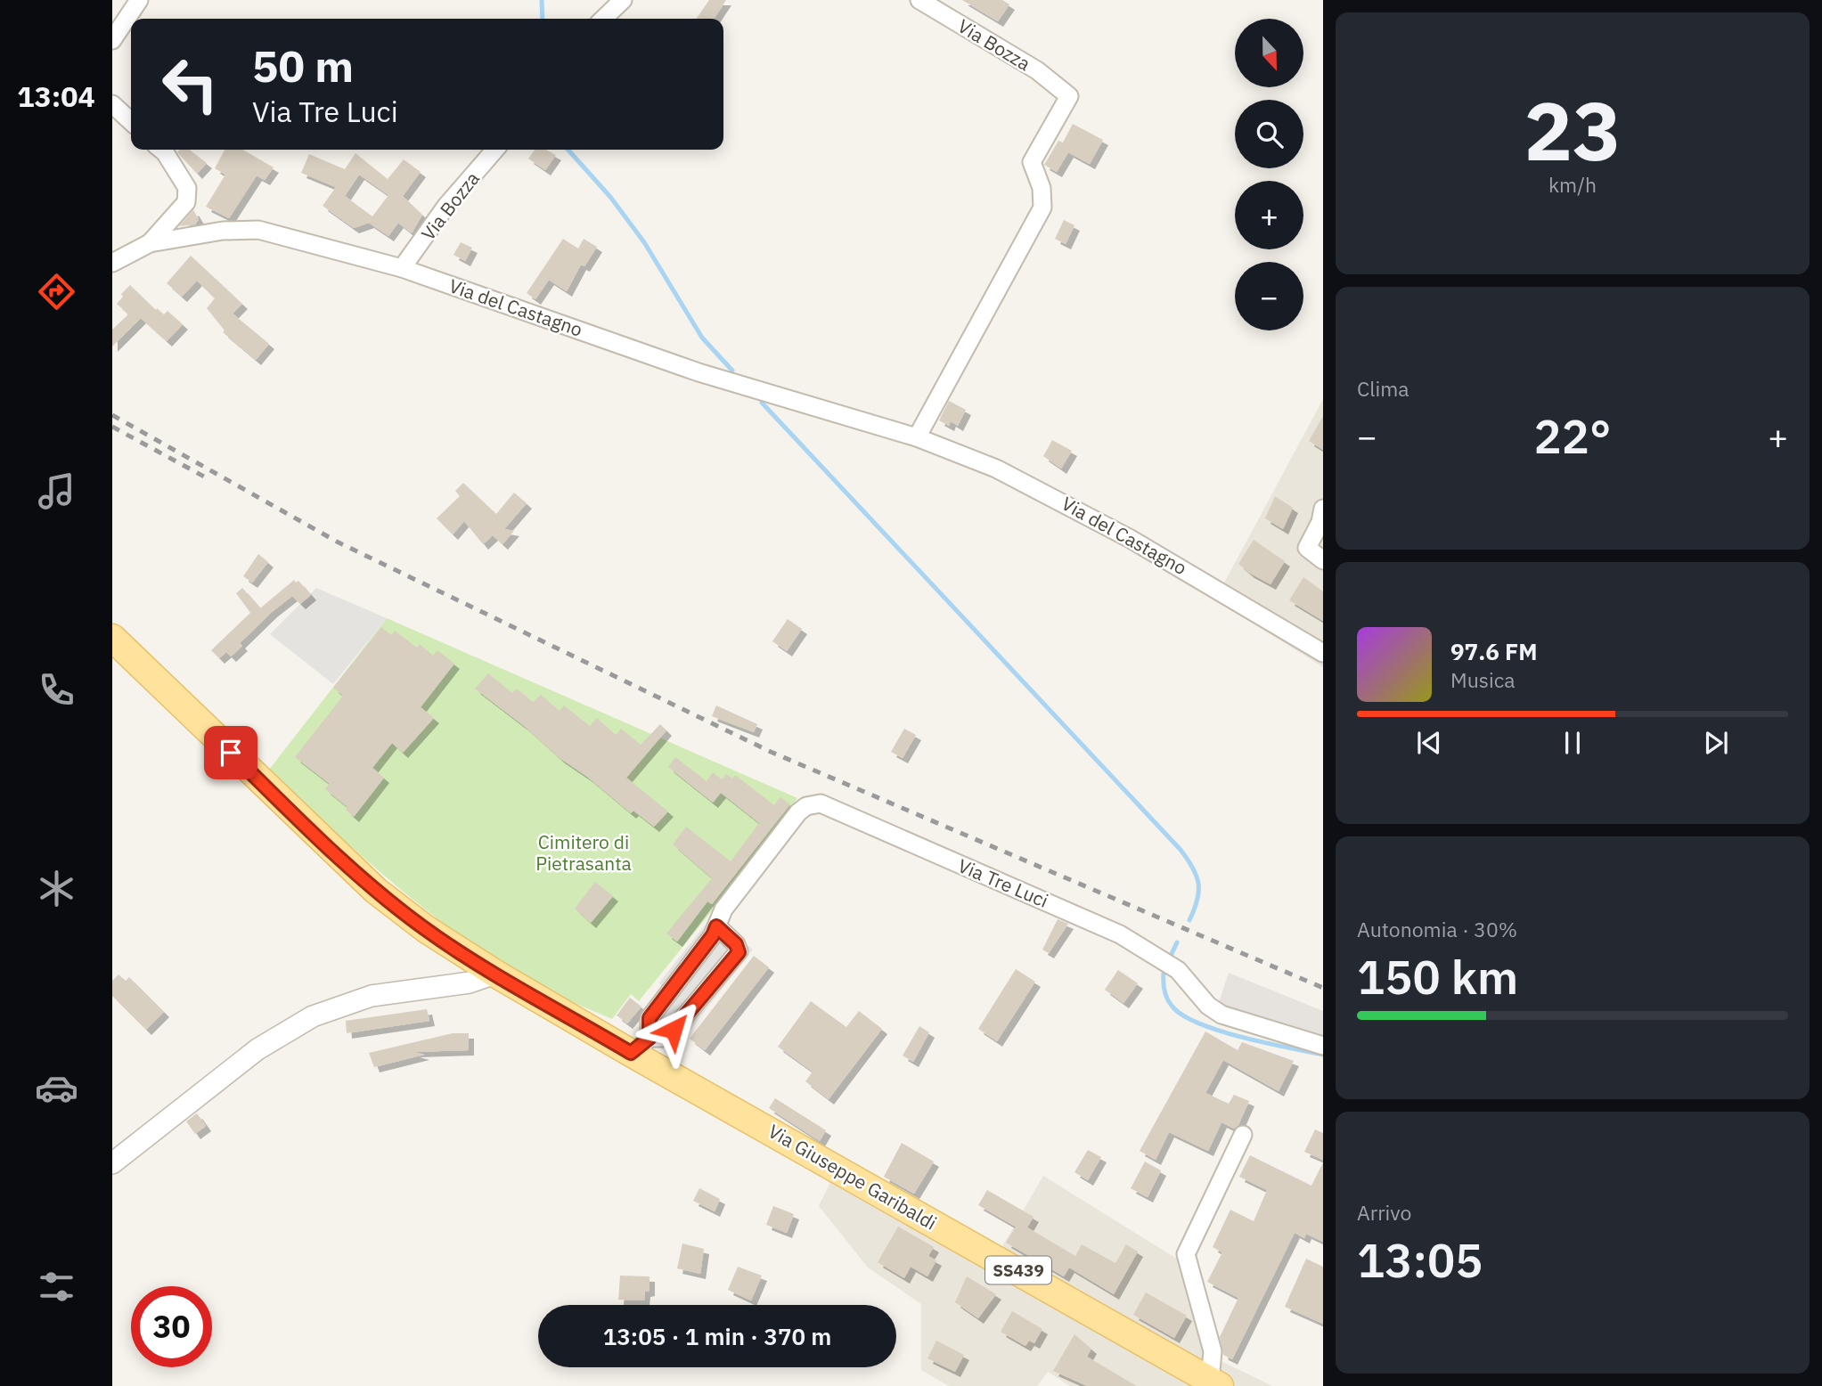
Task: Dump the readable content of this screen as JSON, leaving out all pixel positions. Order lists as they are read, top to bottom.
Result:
{
  "streets": {
    "main road": ["Via Giuseppe Garibaldi", "SS439"],
    "street": ["Via Bozza", "Via del Castagno", "Via Tre Luci"]
  },
  "crossings": [
    ["Via Bozza", "Via del Castagno"],
    ["Via Tre Luci", "Via Giuseppe Garibaldi"],
    ["Via Giuseppe Garibaldi", "SS439"]
  ],
  "parks": ["Cimitero di Pietrasanta"],
  "north": "bottom",
  "page": {
    "tabs": "13:04",
    "tile": [
      ["23", "km/h"],
      "Clima",
      ["Autonomia · 30%", "150 km"],
      ["Arrivo", "13:05"]
    ],
    "map_buttons": ["+", "−"],
    "turn": ["50 m", "Via Tre Luci"],
    "heat": ["−", "22°", "+"],
    "song": ["97.6 FM", "Musica"],
    "limit": "30",
    "trip": "13:05 · 1 min · 370 m"
  }
}
